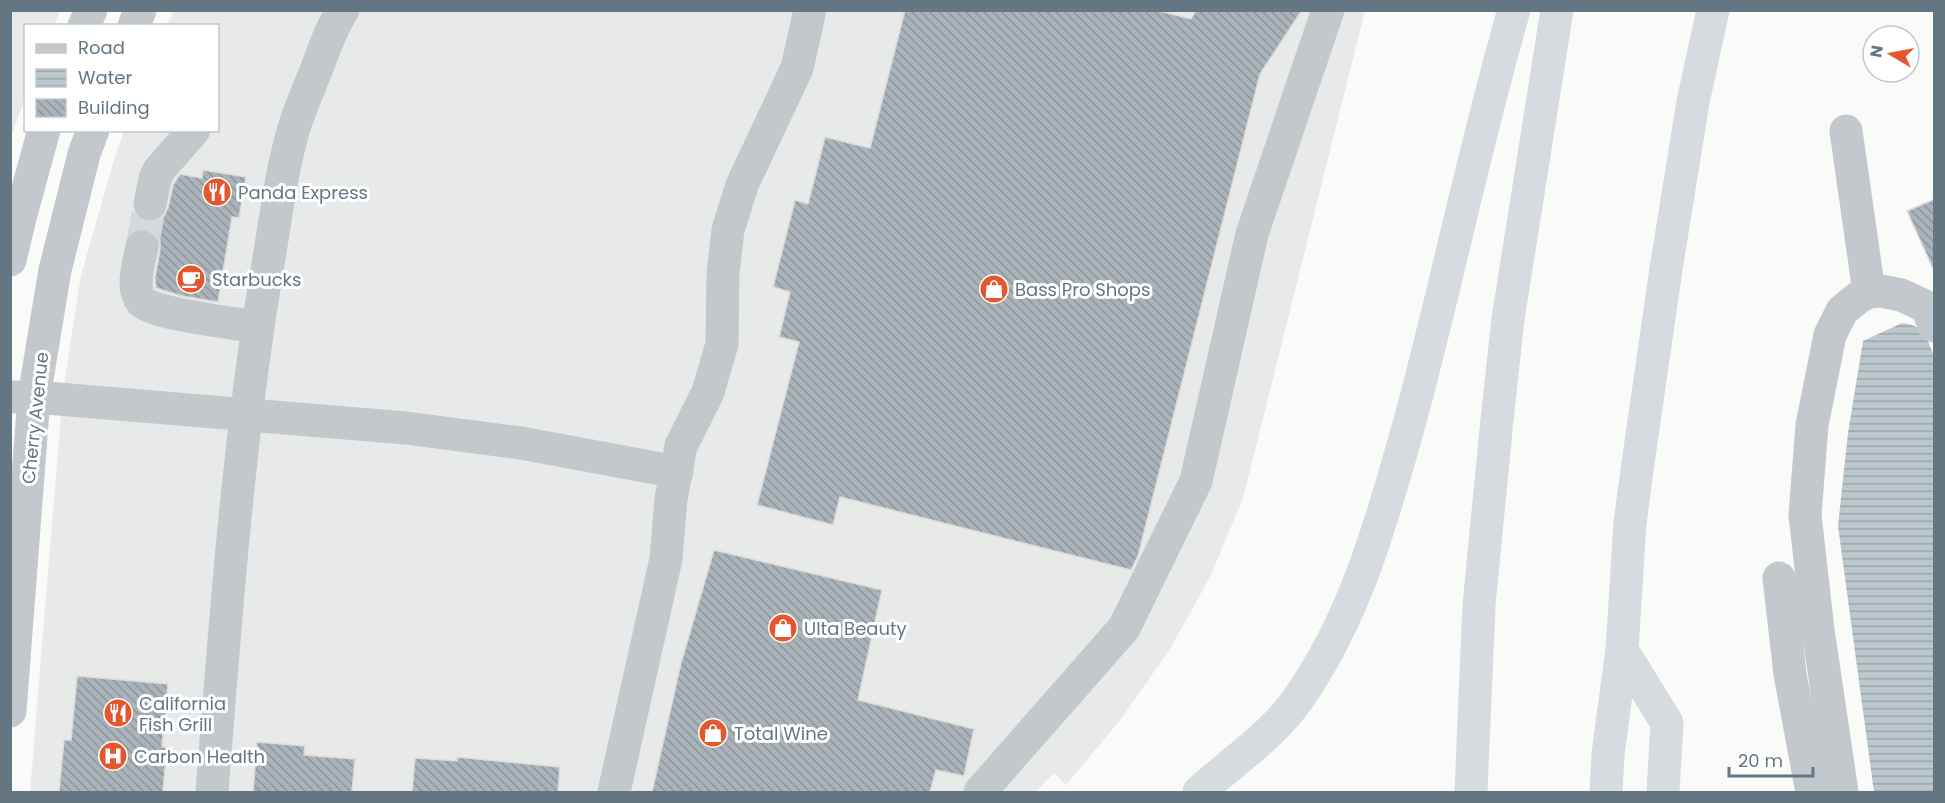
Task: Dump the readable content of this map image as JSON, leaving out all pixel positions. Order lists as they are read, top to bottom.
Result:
{
  "streets": {
    "street": ["Cherry Avenue"]
  },
  "places": {
    "restaurant": ["Panda Express", "California Fish Grill"],
    "cafe": ["Starbucks"],
    "shop": ["Bass Pro Shops", "Ulta Beauty", "Total Wine"],
    "hospital": ["Carbon Health"]
  },
  "legend": ["Road", "Water", "Building"],
  "scale_bar": "20 m",
  "north": "left"
}
